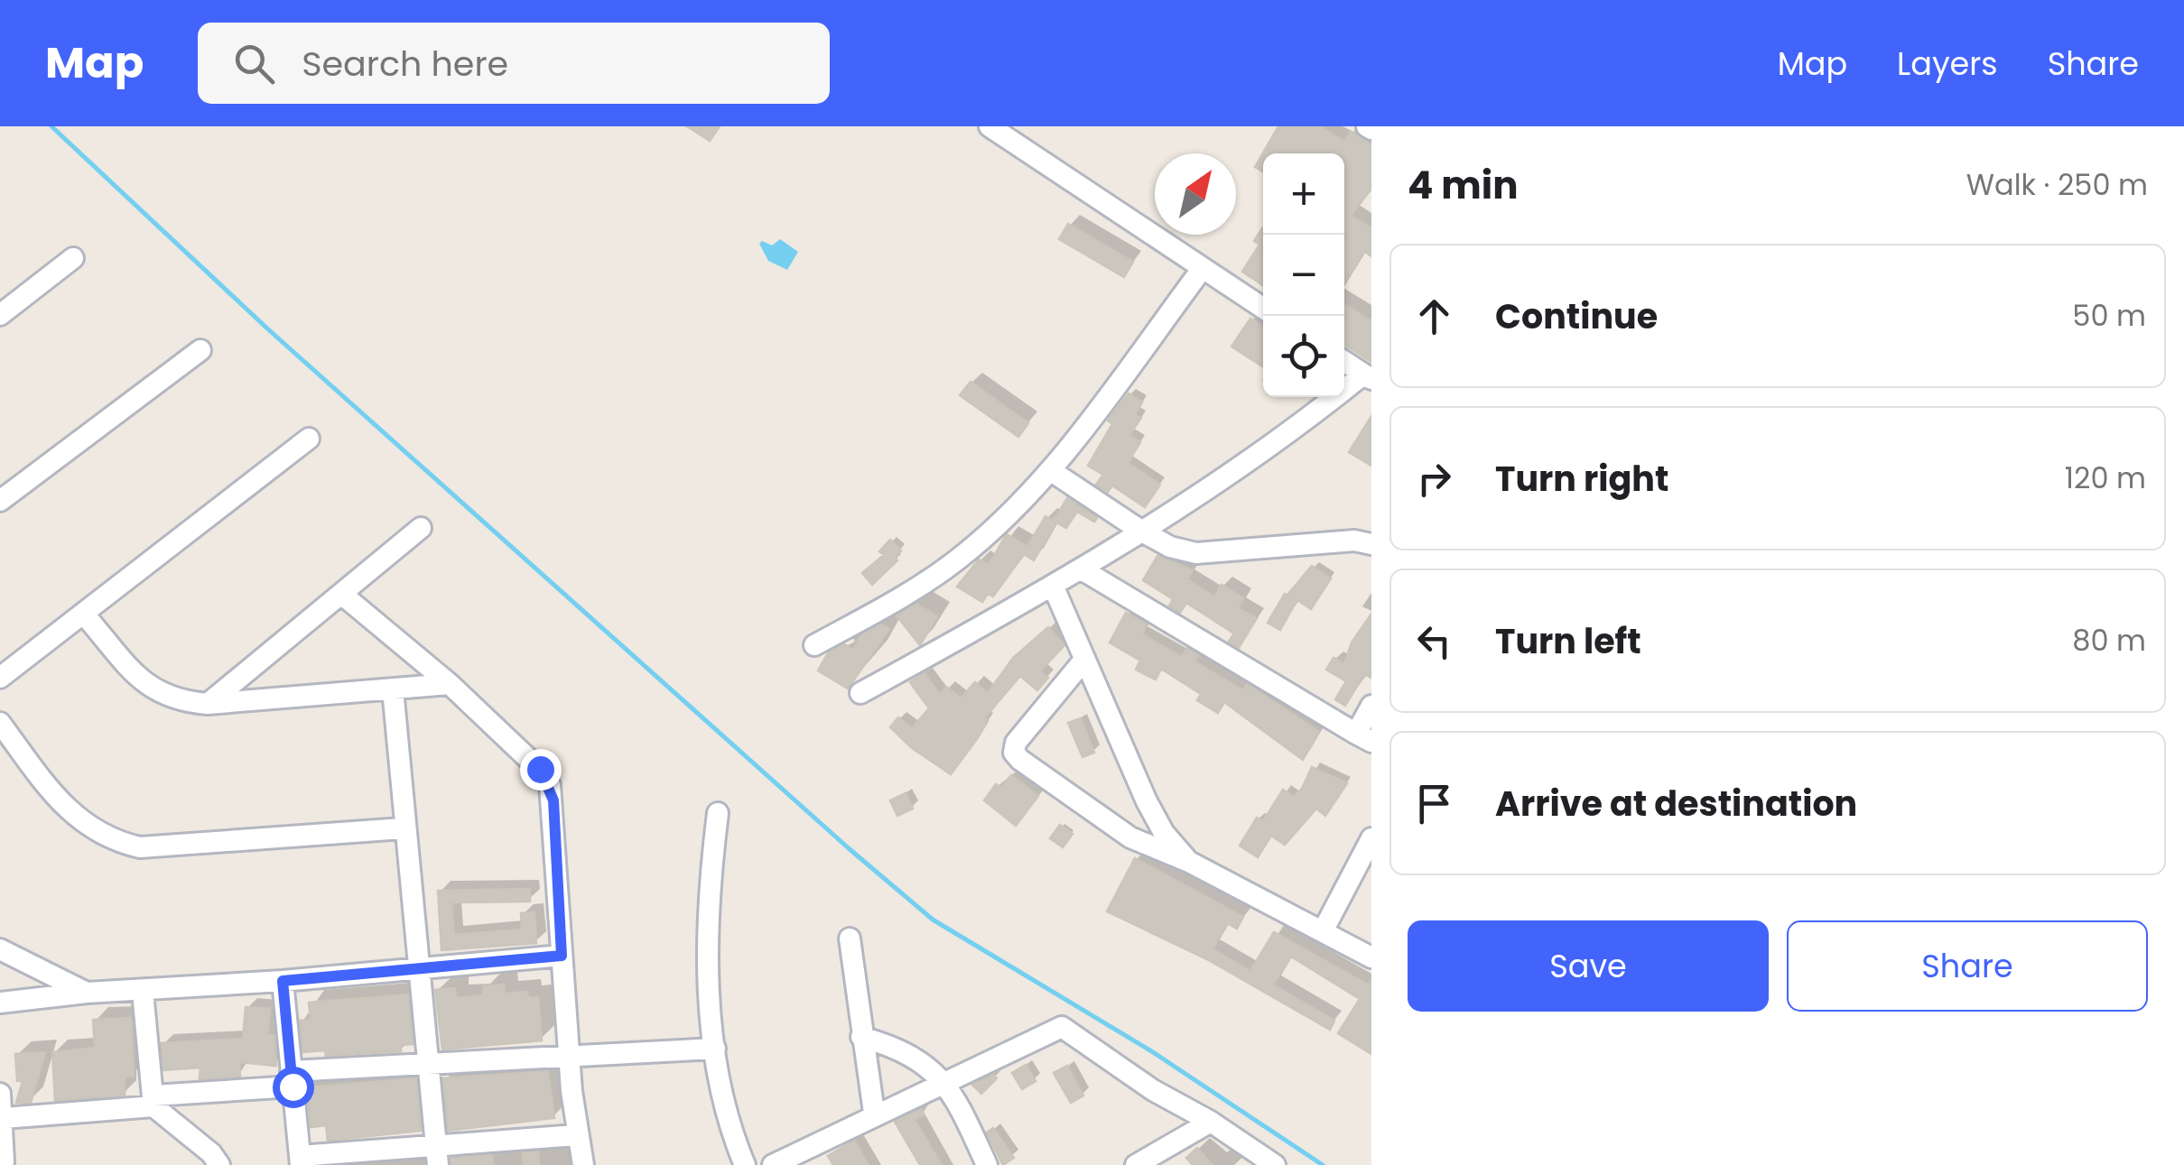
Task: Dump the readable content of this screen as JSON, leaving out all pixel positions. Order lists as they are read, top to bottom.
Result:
{
  "north": "top right",
  "page": {
    "header": "Map",
    "search": "Search here",
    "nav": ["Map", "Layers", "Share"],
    "heading": ["4 min", "Walk · 250 m"],
    "map_buttons": ["+", "−"],
    "list": [
      ["Continue", "50 m"],
      ["Turn right", "120 m"],
      ["Turn left", "80 m"],
      "Arrive at destination"
    ],
    "buttons": ["Save", "Share"]
  }
}
